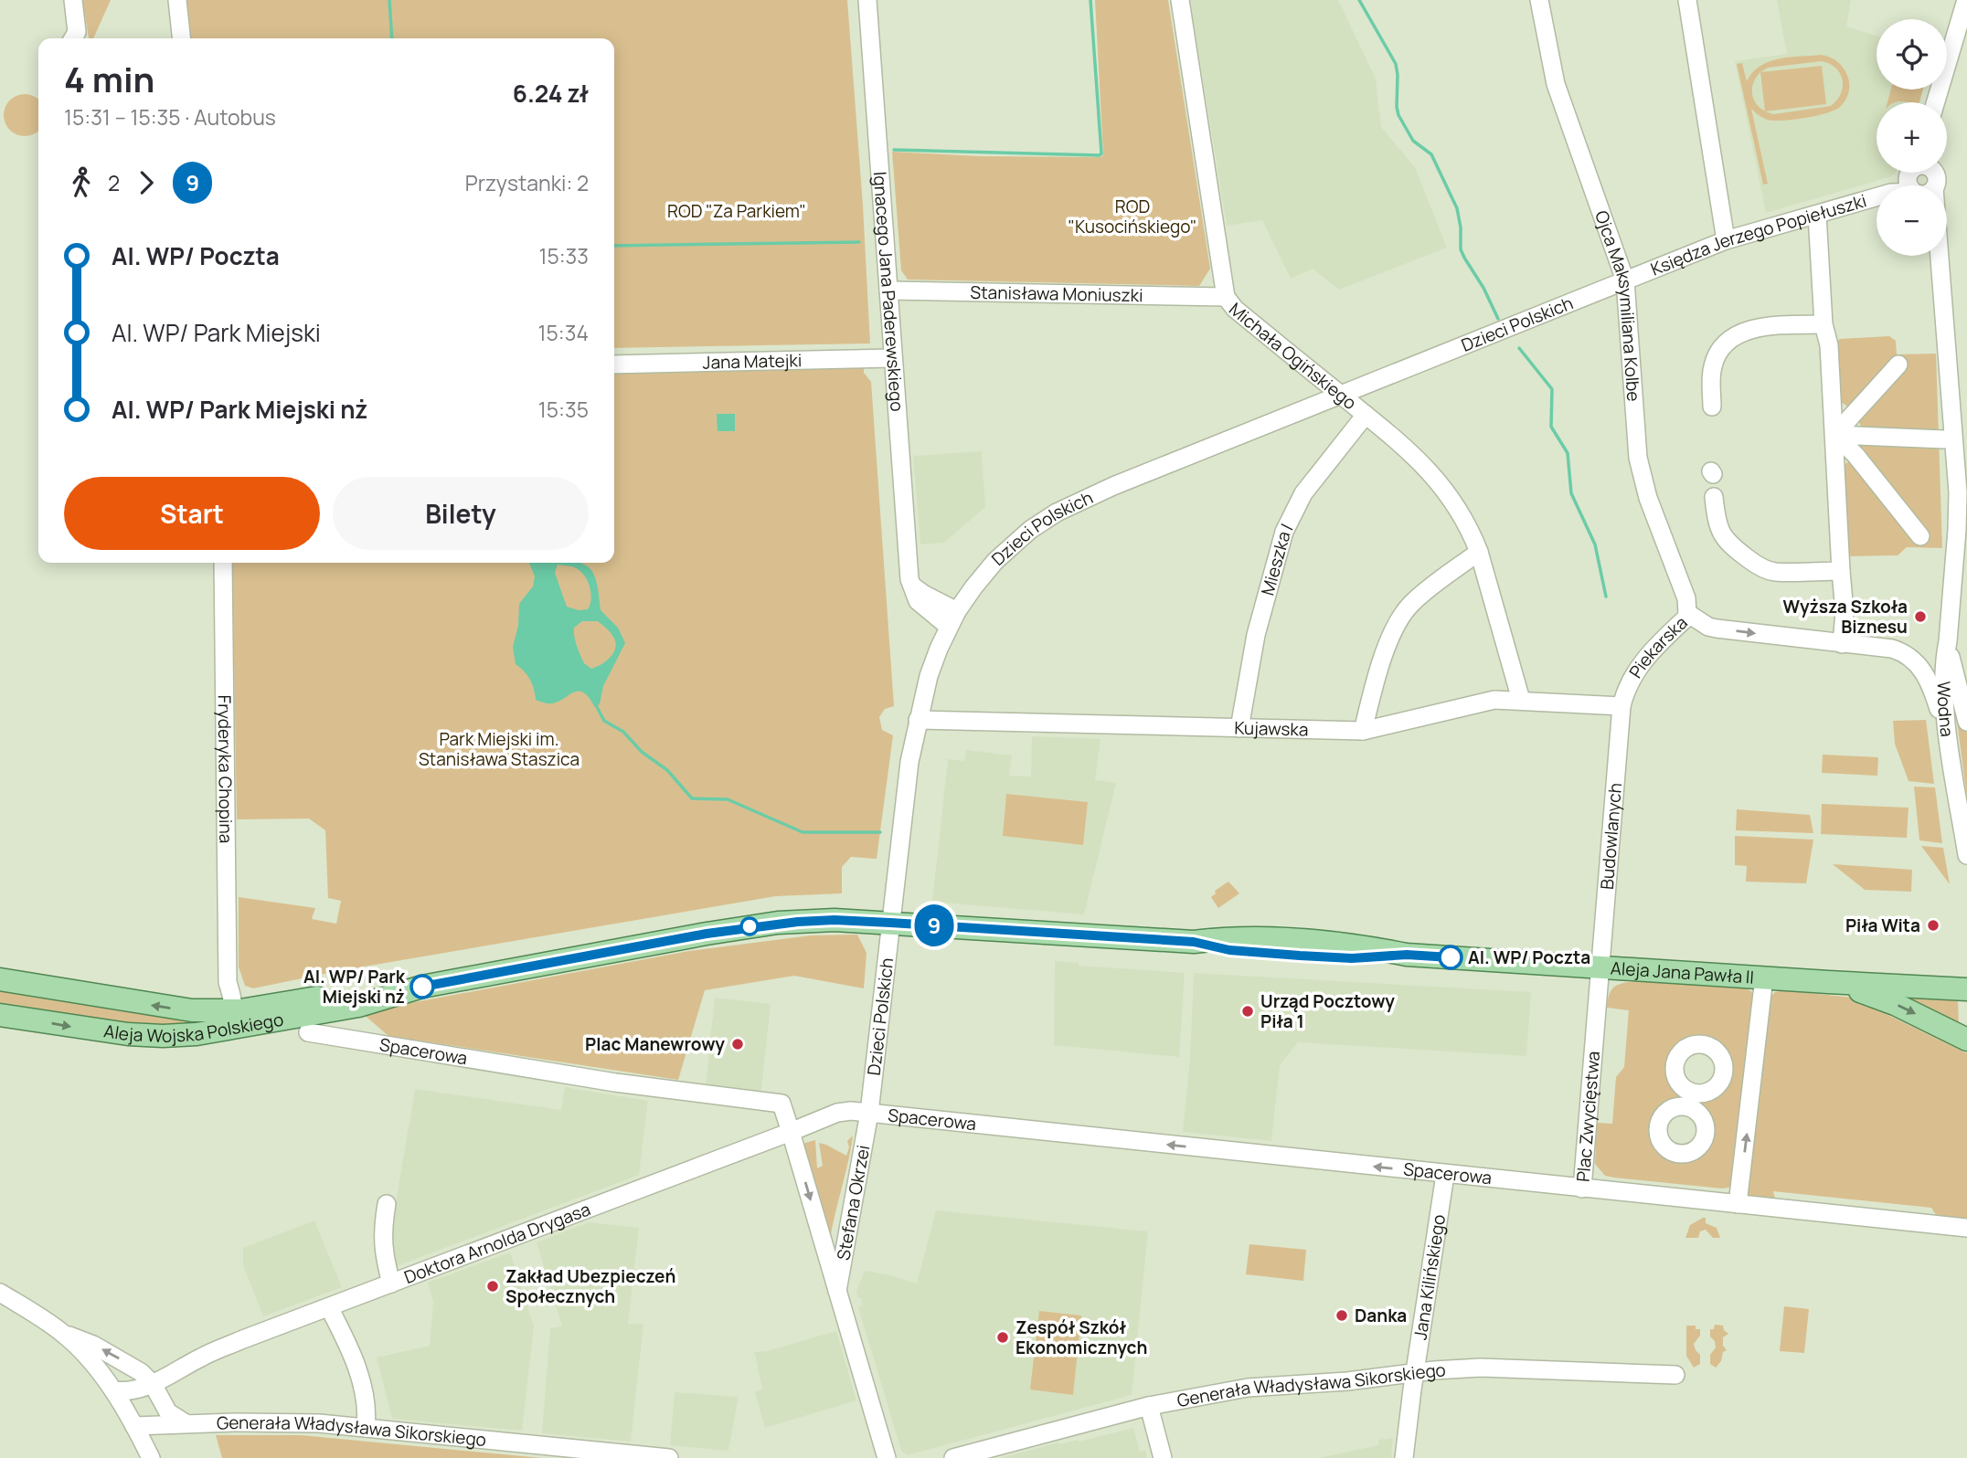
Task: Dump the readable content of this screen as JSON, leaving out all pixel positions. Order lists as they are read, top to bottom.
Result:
{
  "streets": {
    "main road": ["Aleja Jana Pawła II", "Aleja Wojska Polskiego"],
    "street": [
      "Księdza Jerzego Popiełuszki",
      "Ignacego Jana Paderewskiego",
      "Stanisława Moniuszki",
      "Ojca Maksymiliana Kolbe",
      "Dzieci Polskich",
      "Michała Ogińskiego",
      "Jana Matejki",
      "Mieszka I",
      "Piekarska",
      "Wodna",
      "Kujawska",
      "Fryderyka Chopina",
      "Budowlanych",
      "Spacerowa",
      "Plac Zwycięstwa",
      "Stefana Okrzei",
      "Doktora Arnolda Drygasa",
      "Jana Kilińskiego",
      "Generała Władysława Sikorskiego"
    ]
  },
  "crossings": [
    ["Księdza Jerzego Popiełuszki", "Ojca Maksymiliana Kolbe"],
    ["Księdza Jerzego Popiełuszki", "Dzieci Polskich"],
    ["Ignacego Jana Paderewskiego", "Stanisława Moniuszki"],
    ["Ignacego Jana Paderewskiego", "Dzieci Polskich"],
    ["Ignacego Jana Paderewskiego", "Jana Matejki"],
    ["Stanisława Moniuszki", "Michała Ogińskiego"],
    ["Ojca Maksymiliana Kolbe", "Dzieci Polskich"],
    ["Ojca Maksymiliana Kolbe", "Piekarska"],
    ["Dzieci Polskich", "Michała Ogińskiego"],
    ["Dzieci Polskich", "Kujawska"],
    ["Dzieci Polskich", "Aleja Wojska Polskiego"],
    ["Dzieci Polskich", "Spacerowa"],
    ["Dzieci Polskich", "Stefana Okrzei"],
    ["Michała Ogińskiego", "Mieszka I"],
    ["Michała Ogińskiego", "Kujawska"],
    ["Mieszka I", "Kujawska"],
    ["Piekarska", "Wodna"],
    ["Piekarska", "Kujawska"],
    ["Piekarska", "Budowlanych"],
    ["Kujawska", "Budowlanych"],
    ["Fryderyka Chopina", "Aleja Wojska Polskiego"],
    ["Budowlanych", "Aleja Jana Pawła II"],
    ["Budowlanych", "Aleja Wojska Polskiego"],
    ["Budowlanych", "Plac Zwycięstwa"],
    ["Aleja Jana Pawła II", "Aleja Wojska Polskiego"],
    ["Aleja Jana Pawła II", "Plac Zwycięstwa"],
    ["Aleja Wojska Polskiego", "Plac Zwycięstwa"],
    ["Spacerowa", "Plac Zwycięstwa"],
    ["Spacerowa", "Stefana Okrzei"],
    ["Spacerowa", "Doktora Arnolda Drygasa"],
    ["Spacerowa", "Jana Kilińskiego"],
    ["Stefana Okrzei", "Doktora Arnolda Drygasa"],
    ["Jana Kilińskiego", "Generała Władysława Sikorskiego"]
  ],
  "one_way": ["Piekarska", "Spacerowa"],
  "parks": ["ROD \"Kusocińskiego\"", "ROD \"Za Parkiem\"", "Park Miejski im. Stanisława Staszica"],
  "places": [
    "Wyższa Szkoła Biznesu",
    "Piła Wita",
    "Al. WP/ Poczta",
    "Al. WP/ Park Miejski nż",
    "Urząd Pocztowy Piła 1",
    "Plac Manewrowy",
    "Zakład Ubezpieczeń Społecznych",
    "Danka",
    "Zespół Szkół Ekonomicznych"
  ],
  "lines": ["bus line 9"],
  "page": {
    "on_map": "9",
    "map_buttons": ["+", "−"],
    "heading": ["4 min", "15:31 – 15:35 · Autobus", "6.24 zł"],
    "legs": ["2", "9", "Przystanki: 2"],
    "list": [
      {
        "name": "Al. WP/ Poczta",
        "value": "15:33"
      },
      {
        "name": "Al. WP/ Park Miejski",
        "value": "15:34"
      },
      {
        "name": "Al. WP/ Park Miejski nż",
        "value": "15:35"
      }
    ],
    "buttons": ["Start", "Bilety"]
  }
}
